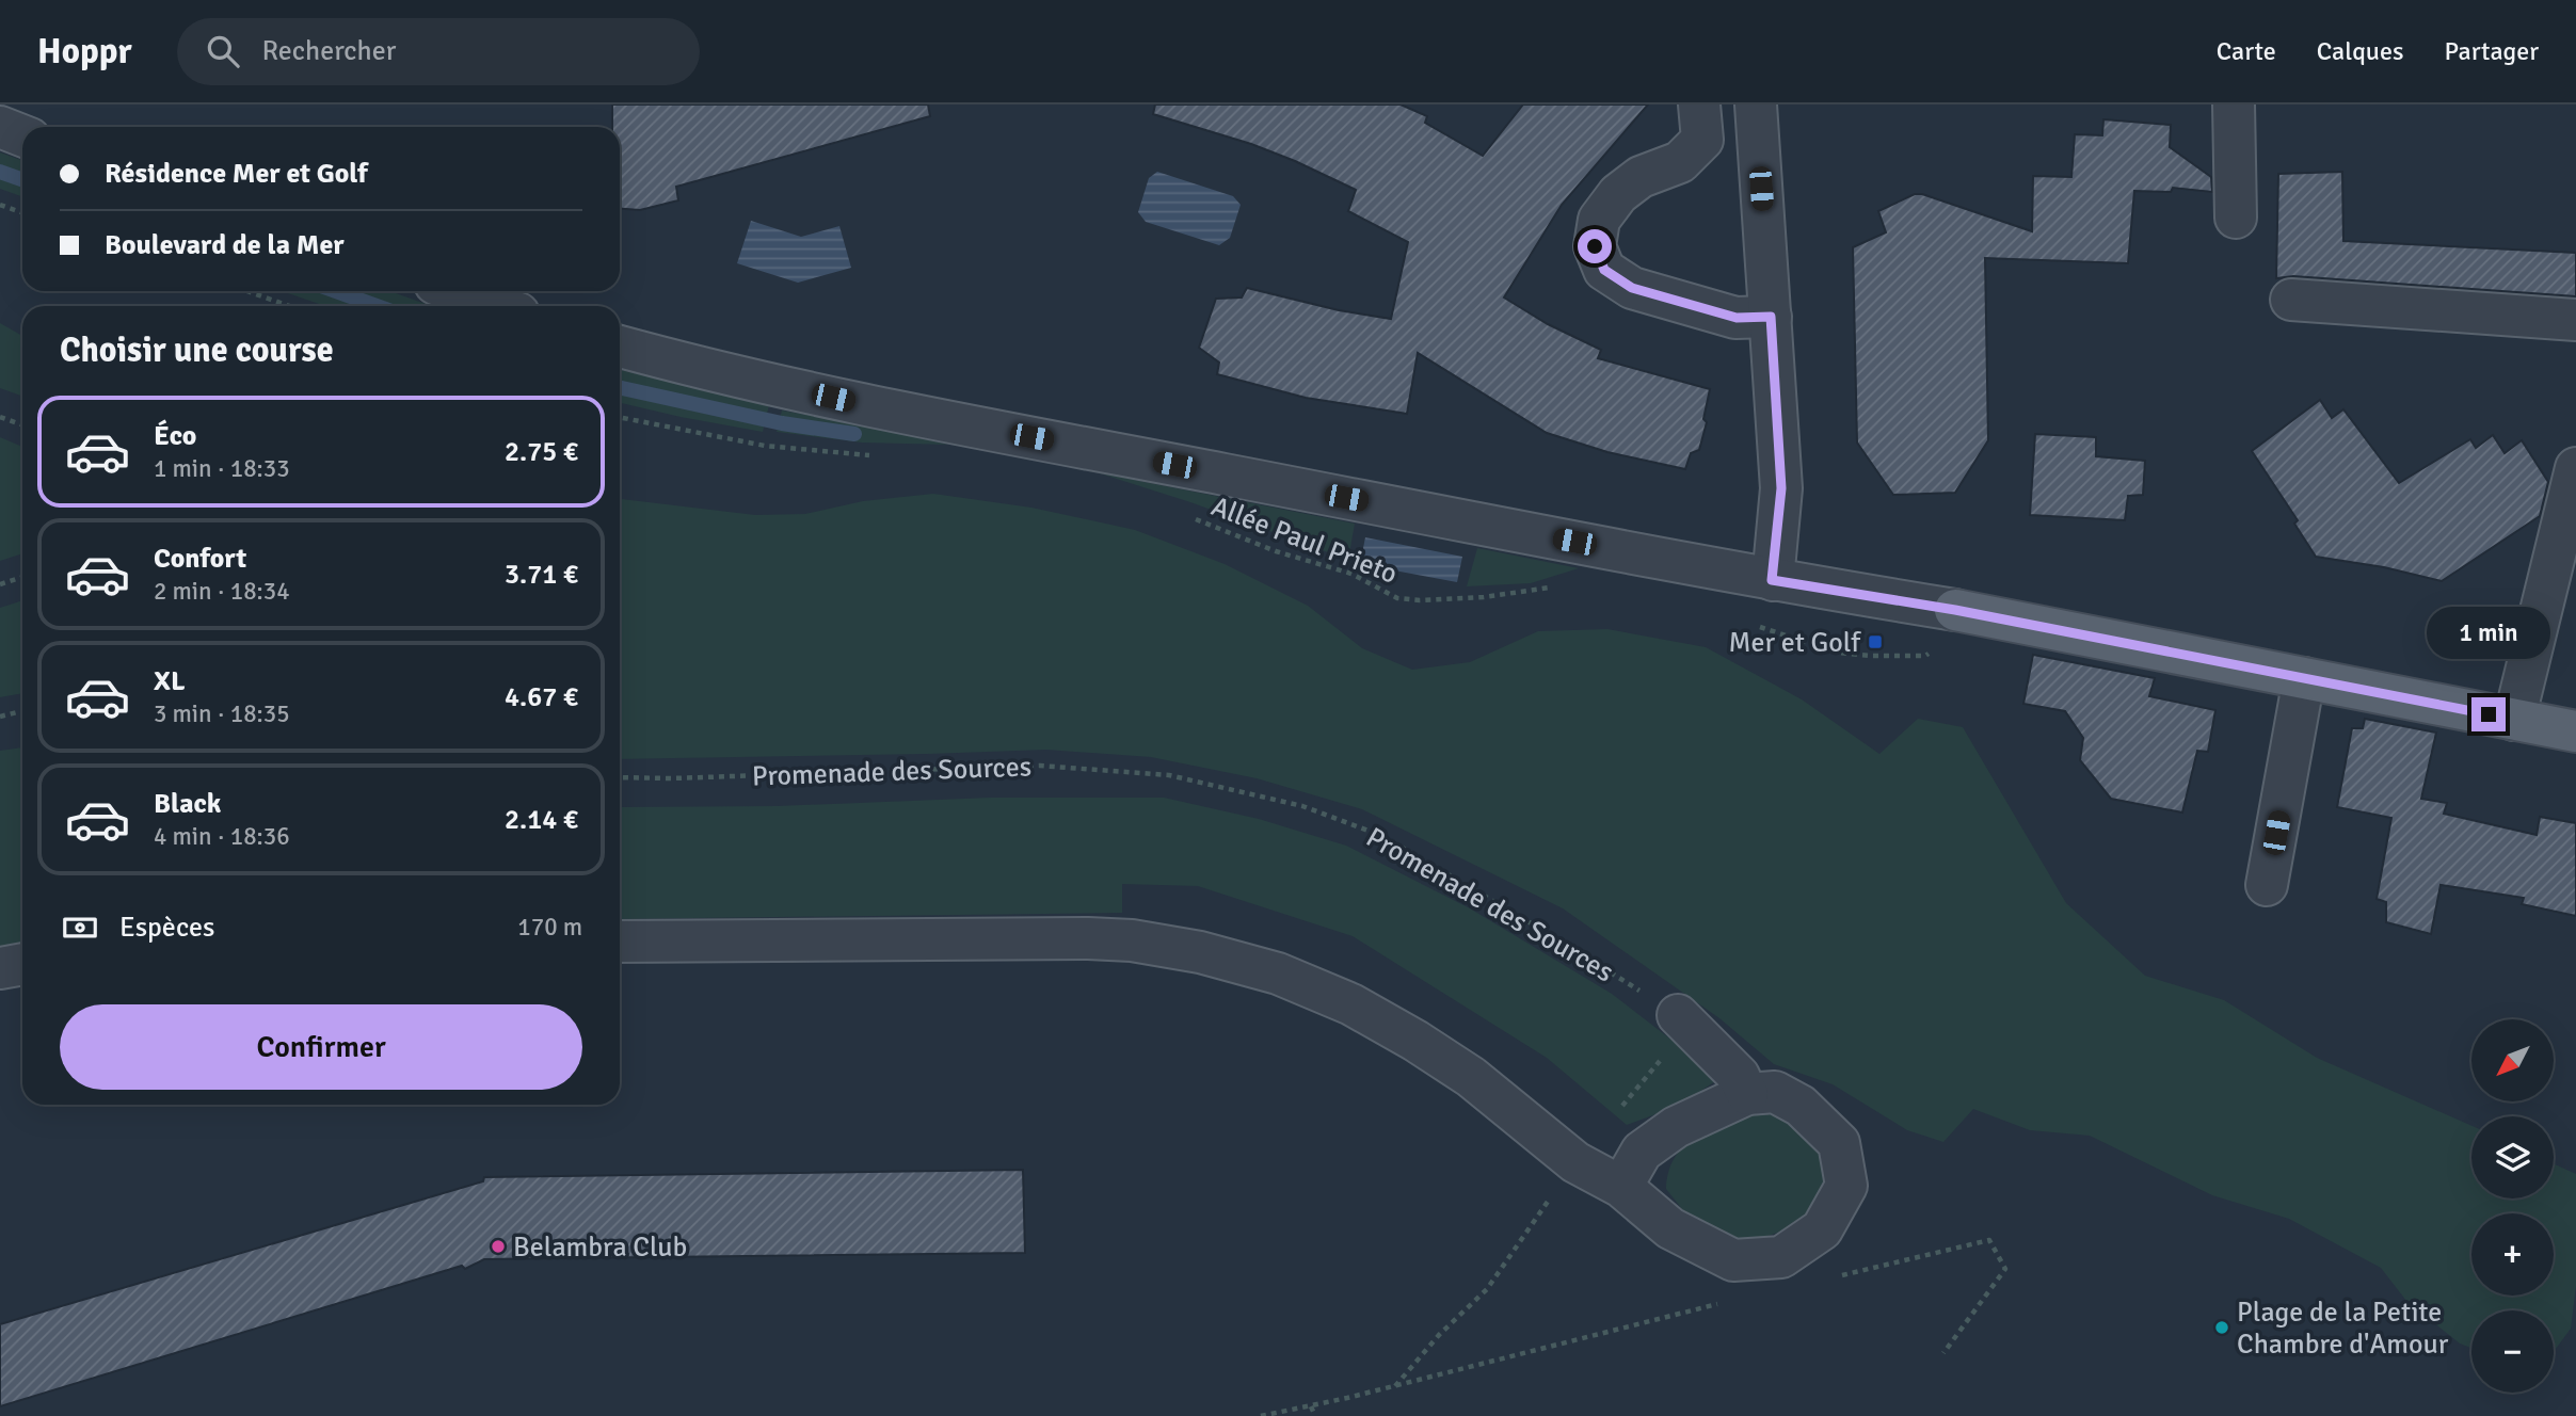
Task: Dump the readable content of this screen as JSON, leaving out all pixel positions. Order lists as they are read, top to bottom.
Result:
{
  "streets": {
    "path": ["Allée Paul Prieto", "Promenade des Sources"]
  },
  "places": {
    "transit": ["Mer et Golf"],
    "other": ["Belambra Club", "Plage de la Petite Chambre d'Amour"]
  },
  "north": "bottom left",
  "page": {
    "header": "Hoppr",
    "search": "Rechercher",
    "nav": ["Carte", "Calques", "Partager"],
    "banner": ["Résidence Mer et Golf", "Boulevard de la Mer"],
    "heading": "Choisir une course",
    "list": [
      {
        "name": "Éco",
        "note": "1 min · 18:33",
        "value": "2.75 €"
      },
      {
        "name": "Confort",
        "note": "2 min · 18:34",
        "value": "3.71 €"
      },
      {
        "name": "XL",
        "note": "3 min · 18:35",
        "value": "4.67 €"
      },
      {
        "name": "Black",
        "note": "4 min · 18:36",
        "value": "2.14 €"
      }
    ],
    "bubble": "1 min",
    "pay": ["Espèces", "170 m"],
    "buttons": "Confirmer",
    "map_buttons": ["+", "−"]
  }
}
